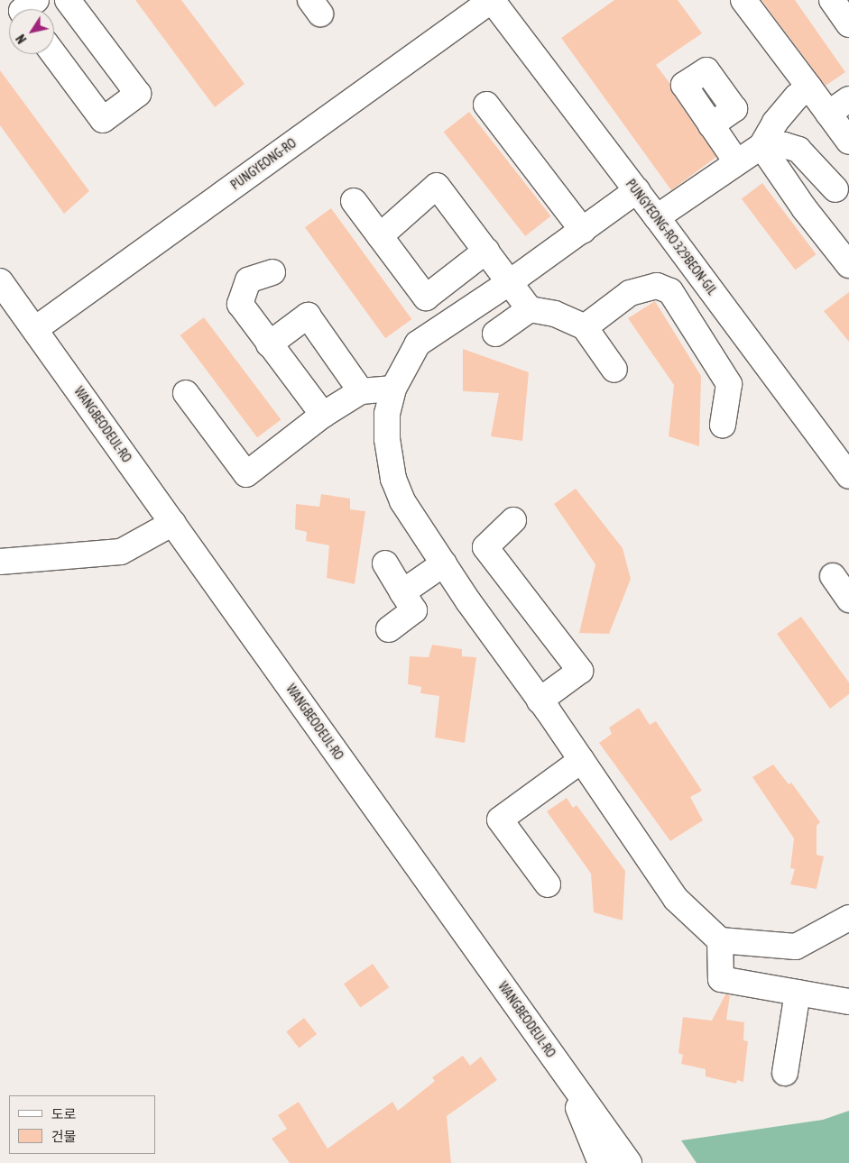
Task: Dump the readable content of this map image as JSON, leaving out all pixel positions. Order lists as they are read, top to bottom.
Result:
{
  "streets": {
    "street": ["PUNGYEONG-RO", "PUNGYEONG-RO 329BEON-GIL", "WANGBEODEUL-RO"]
  },
  "crossings": [
    ["PUNGYEONG-RO", "PUNGYEONG-RO 329BEON-GIL"],
    ["PUNGYEONG-RO", "WANGBEODEUL-RO"]
  ],
  "legend": ["도로", "건물"],
  "north": "bottom left"
}
